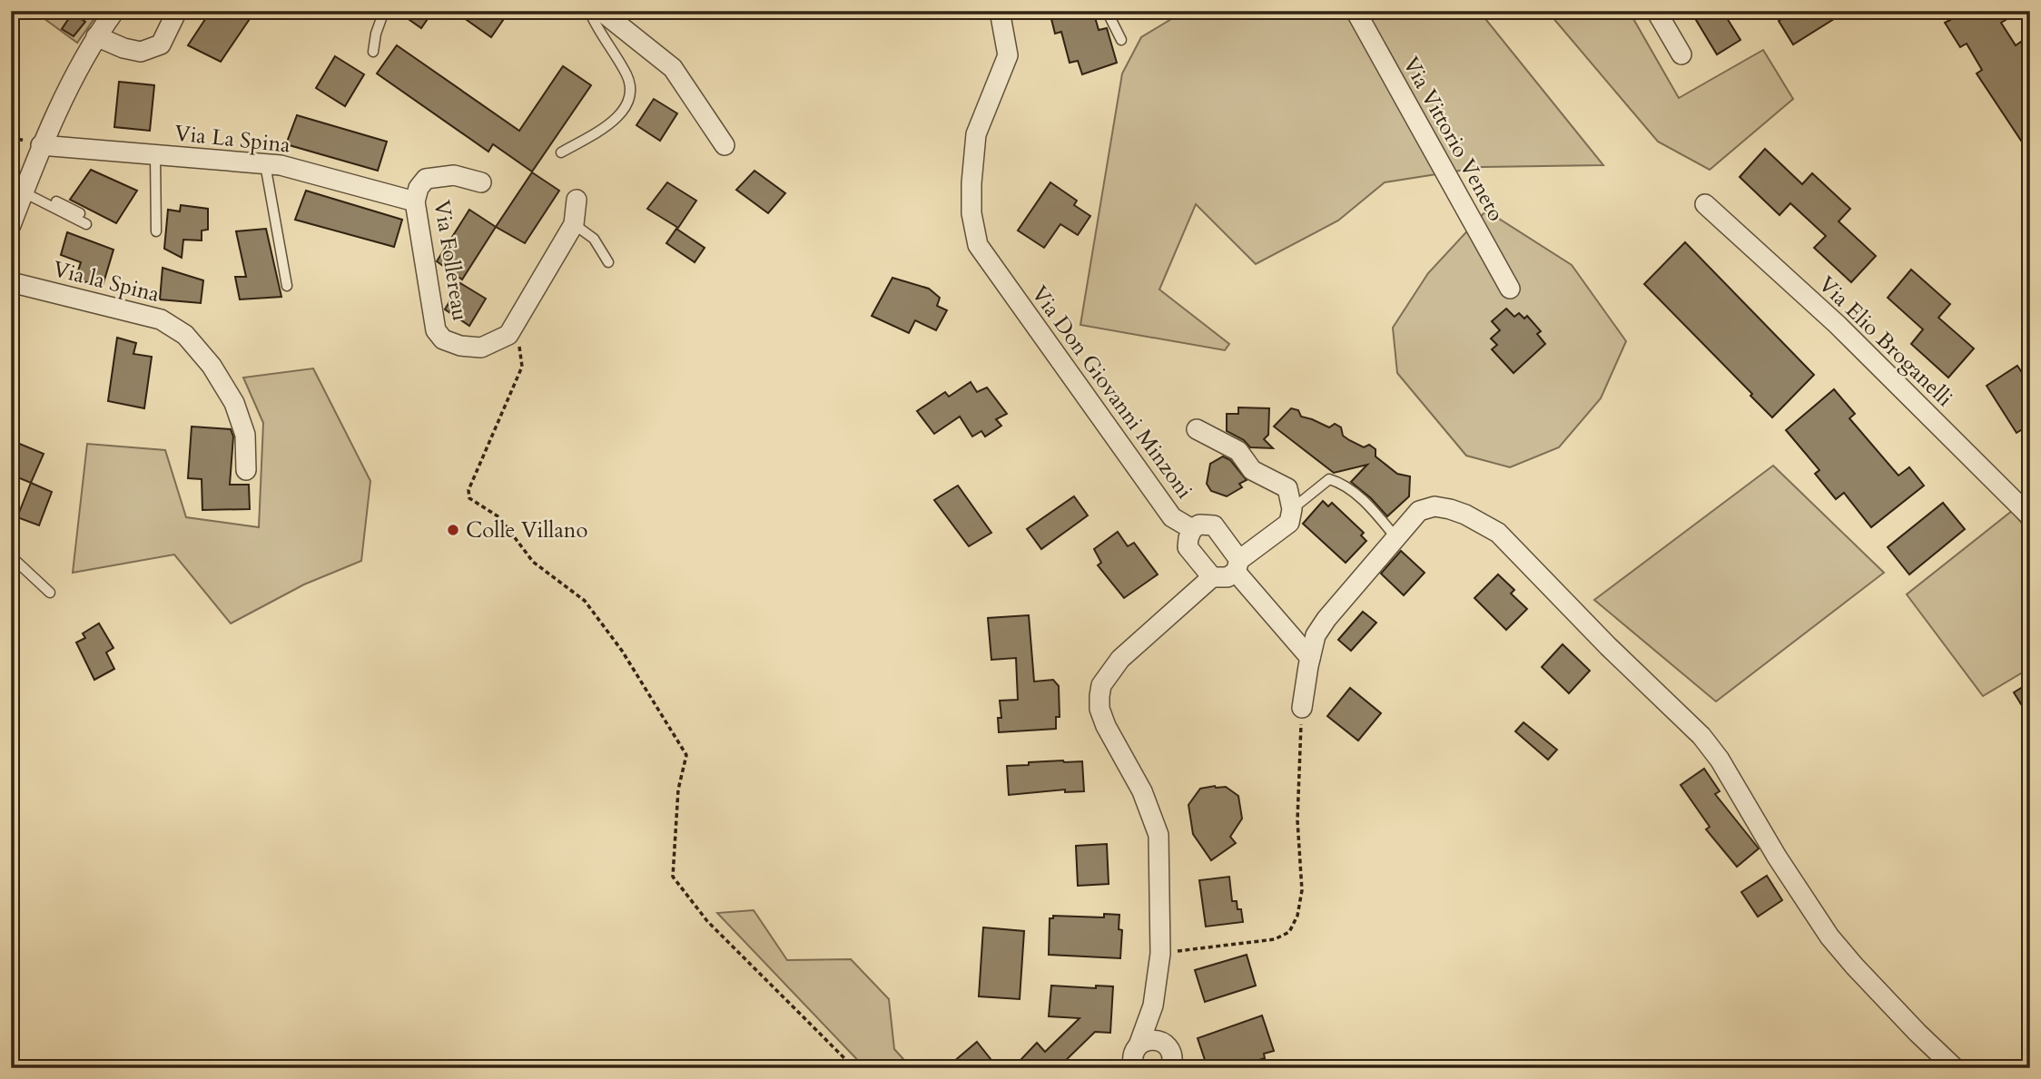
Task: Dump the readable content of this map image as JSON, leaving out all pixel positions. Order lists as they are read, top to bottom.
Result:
{
  "streets": {
    "street": [
      "Via La Spina",
      "Via Vittorio Veneto",
      "Via Follereau",
      "Via la Spina",
      "Via Elio Broganelli",
      "Via Don Giovanni Minzoni"
    ]
  },
  "crossings": [
    ["Via La Spina", "Via Follereau"]
  ],
  "places": ["Colle Villano"]
}
